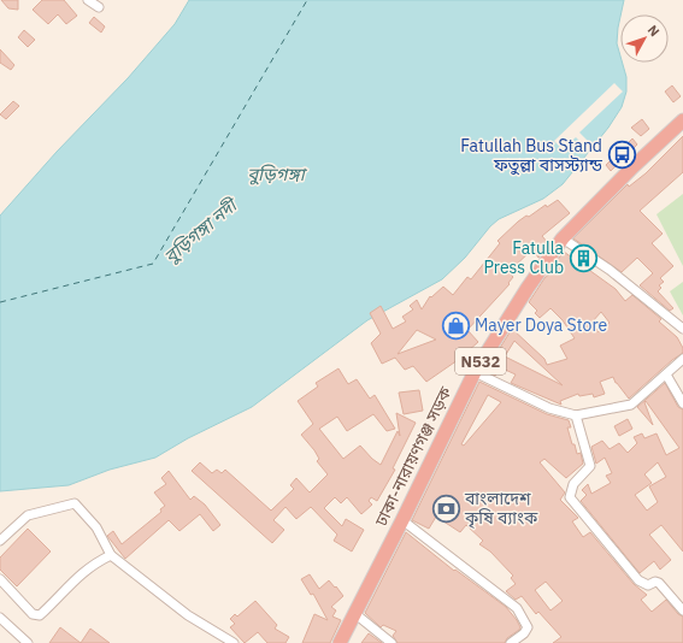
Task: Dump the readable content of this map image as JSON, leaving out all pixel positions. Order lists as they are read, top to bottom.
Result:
{
  "streets": {
    "highway": ["N532", "ঢাকা-নারায়ণগঞ্জ সড়ক"]
  },
  "water": ["বুড়িগঙ্গা", "বুড়িগঙ্গা নদী"],
  "places": {
    "bus stop": ["Fatullah Bus Stand ফতুল্লা বাসস্ট্যান্ড"],
    "building": ["Fatulla Press Club"],
    "shop": ["Mayer Doya Store"],
    "bank": ["বাংলাদেশ কৃষি ব্যাংক"]
  },
  "north": "top right"
}
